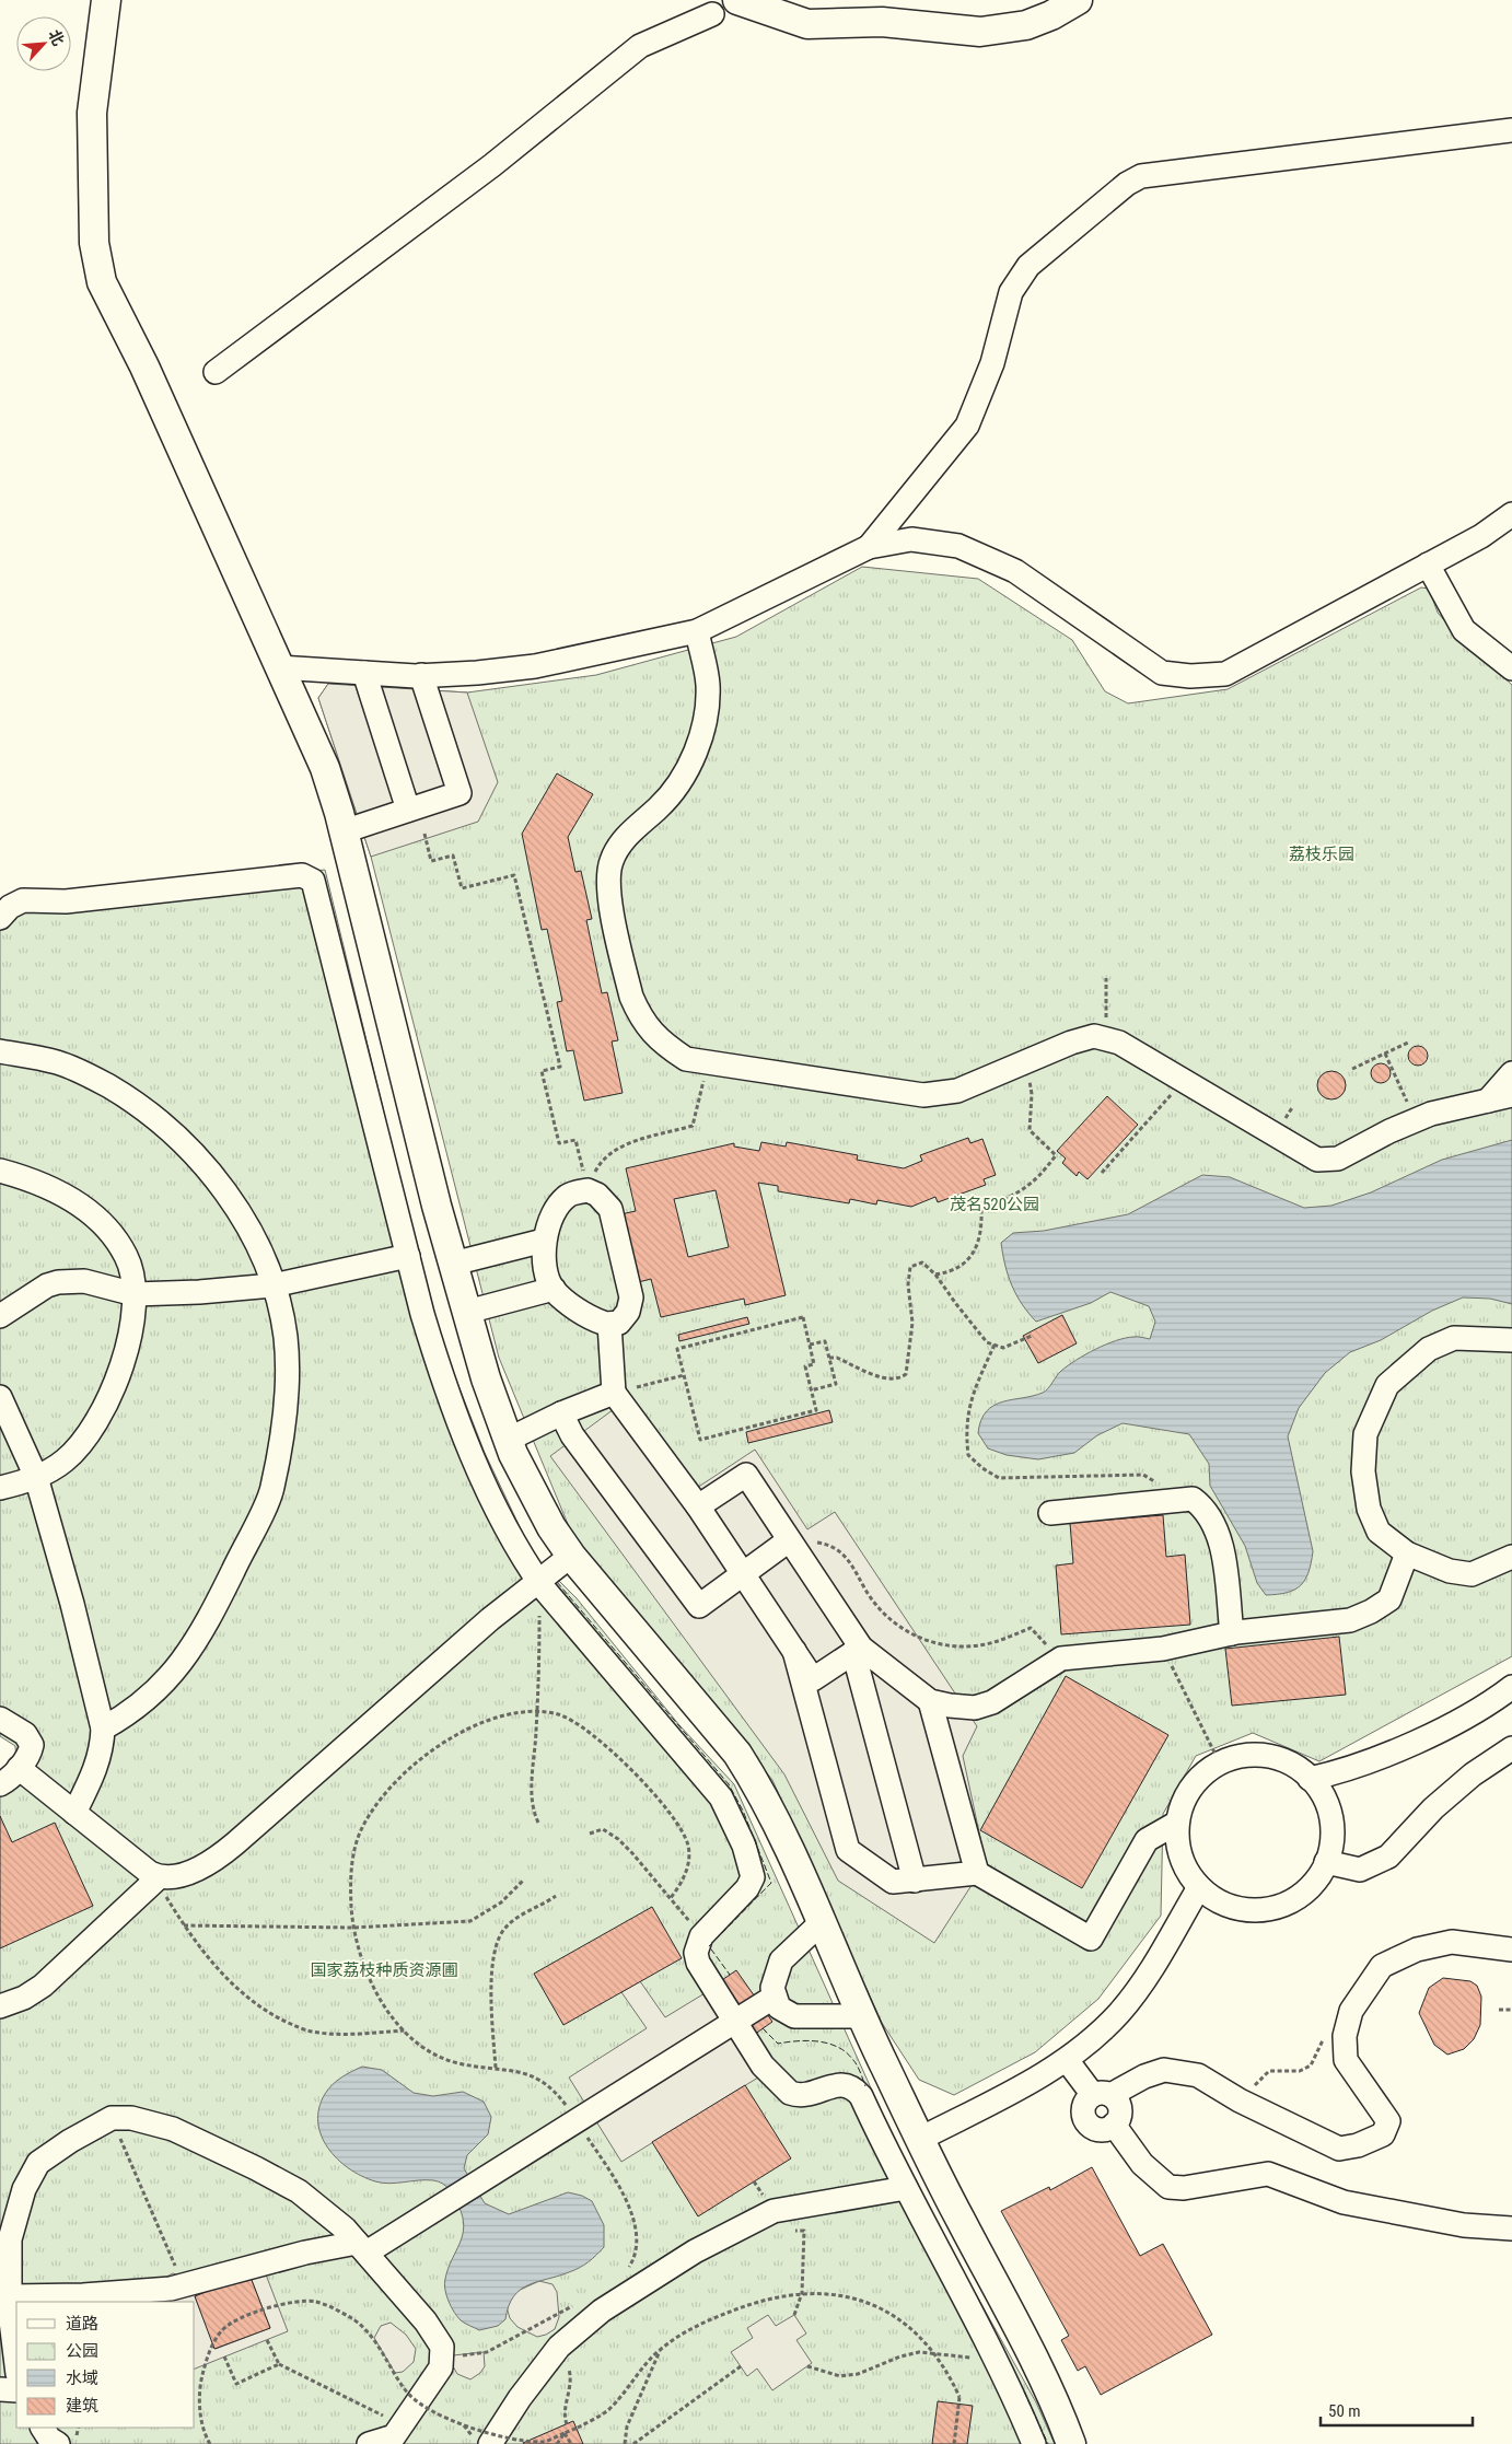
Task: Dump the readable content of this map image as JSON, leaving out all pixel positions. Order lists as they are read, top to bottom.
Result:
{
  "parks": ["荔枝乐园", "茂名520公园", "国家荔枝种质资源圃"],
  "legend": [
    "道路",
    "公园",
    "水域",
    "建筑"
  ],
  "scale_bar": "50 m",
  "north": "top right"
}
